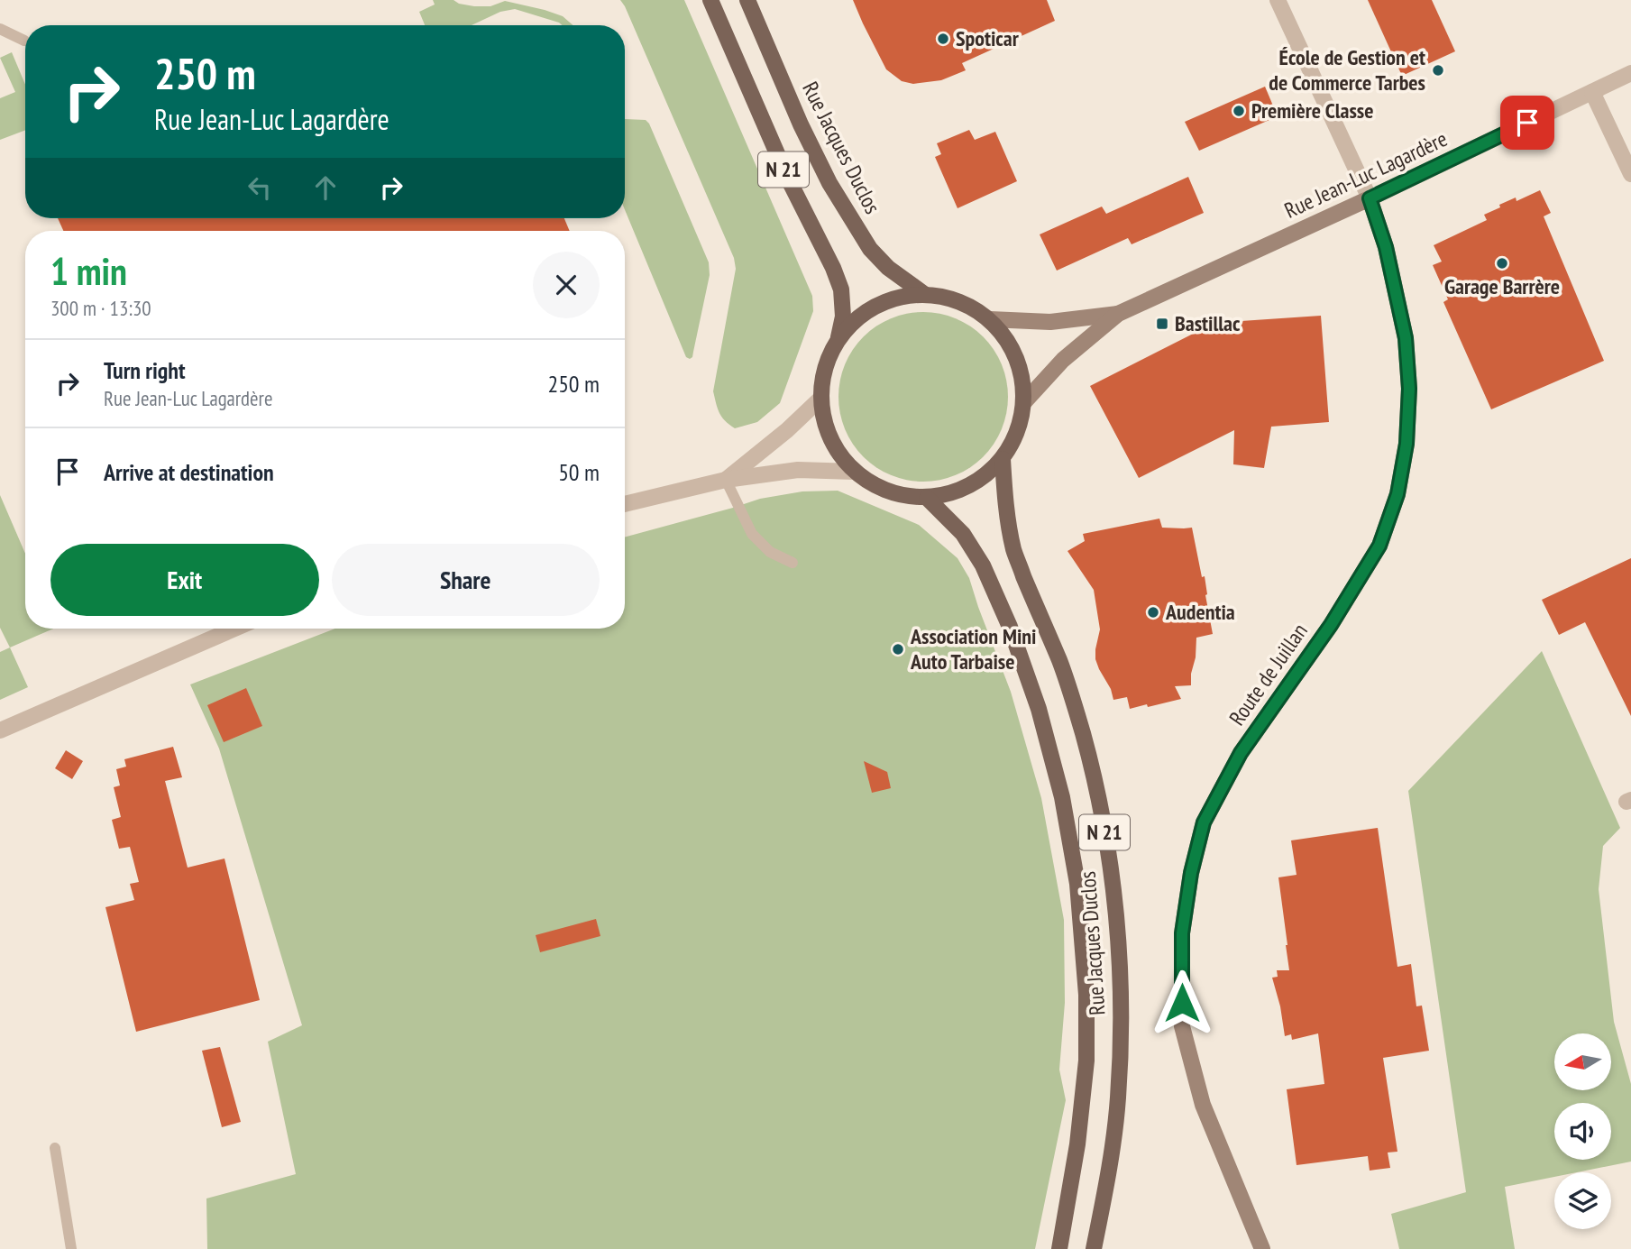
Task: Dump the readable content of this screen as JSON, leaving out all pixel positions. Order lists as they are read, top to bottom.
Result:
{
  "streets": {
    "main road": ["Rue Jacques Duclos", "N 21"],
    "street": ["Rue Jean-Luc Lagardère", "Route de Juillan"]
  },
  "crossings": [
    ["Rue Jacques Duclos", "N 21"],
    ["Rue Jacques Duclos", "Rue Jean-Luc Lagardère"],
    ["N 21", "Rue Jean-Luc Lagardère"],
    ["Rue Jean-Luc Lagardère", "Route de Juillan"]
  ],
  "places": {
    "other": [
      "Spoticar",
      "École de Gestion et de Commerce Tarbes",
      "Première Classe",
      "Garage Barrère",
      "Audentia",
      "Association Mini Auto Tarbaise"
    ],
    "transit": ["Bastillac"]
  },
  "north": "left",
  "page": {
    "turn": ["250 m", "Rue Jean-Luc Lagardère"],
    "heading": ["1 min", "300 m · 13:30"],
    "list": [
      {
        "name": "Turn right",
        "note": "Rue Jean-Luc Lagardère",
        "value": "250 m"
      },
      {
        "name": "Arrive at destination",
        "value": "50 m"
      }
    ],
    "buttons": ["Exit", "Share"]
  }
}
